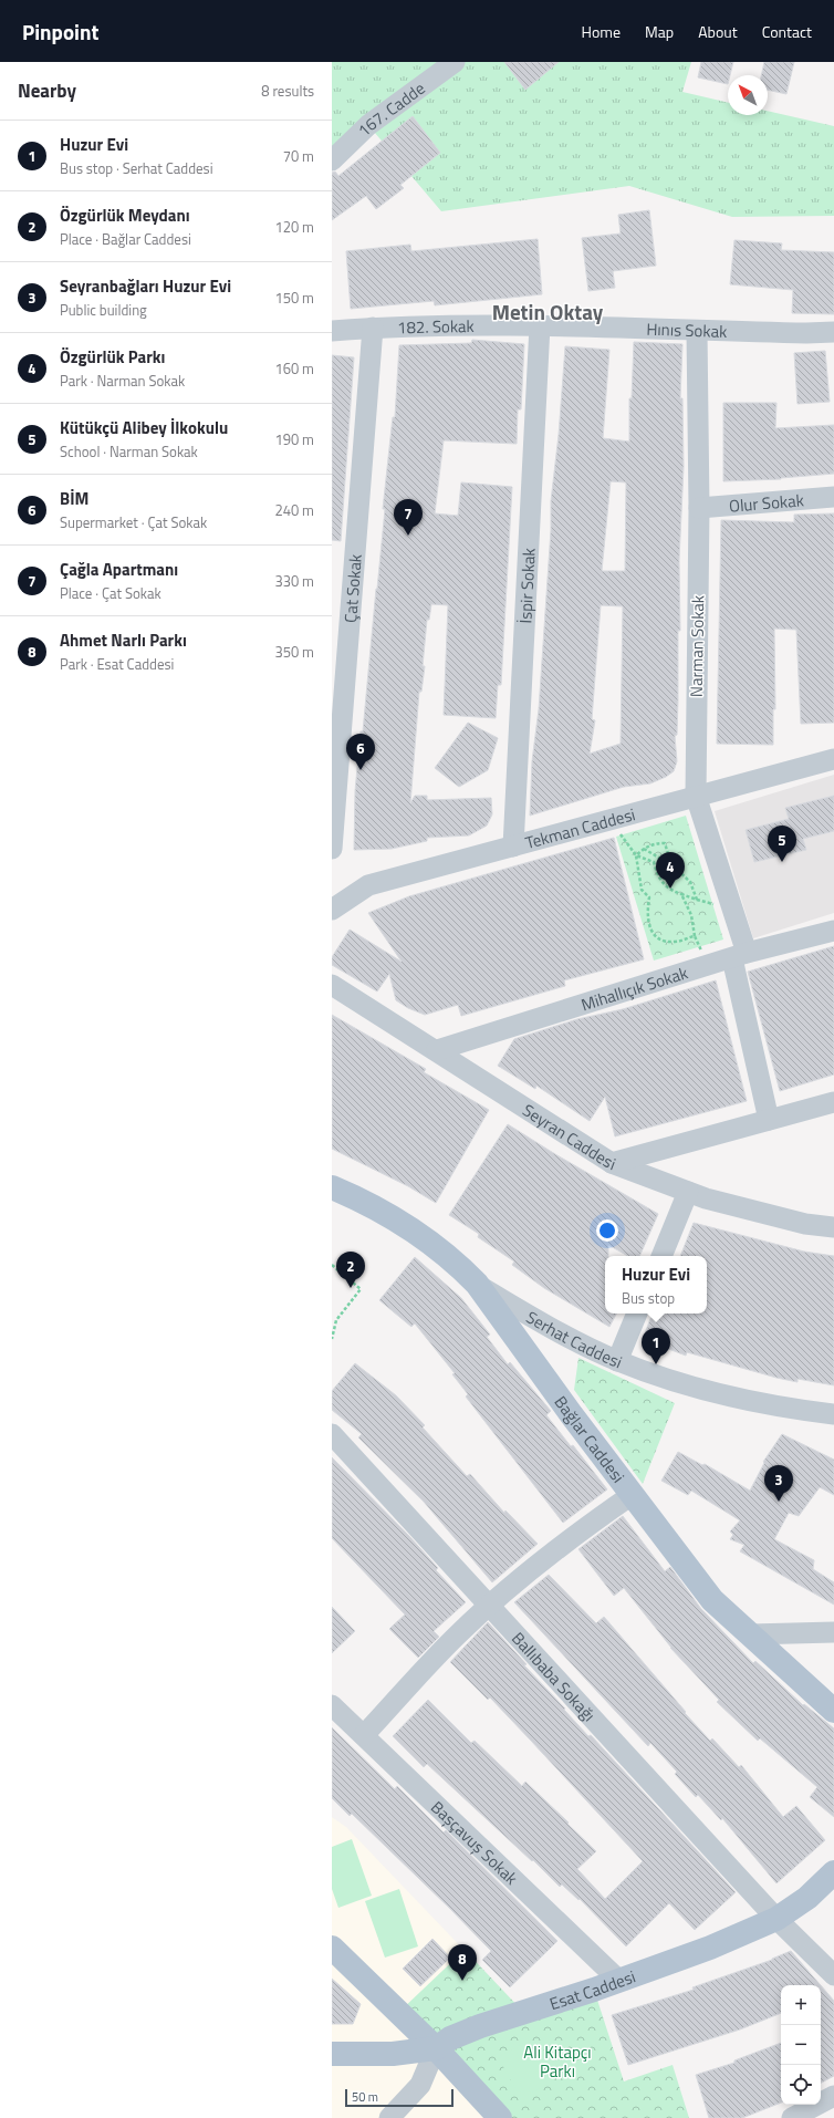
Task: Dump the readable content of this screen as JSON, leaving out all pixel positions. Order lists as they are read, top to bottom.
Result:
{
  "streets": {
    "main road": ["Bağlar Caddesi", "Esat Caddesi"],
    "street": [
      "167. Cadde",
      "182. Sokak",
      "Hınıs Sokak",
      "Olur Sokak",
      "İspir Sokak",
      "Çat Sokak",
      "Narman Sokak",
      "Tekman Caddesi",
      "Mihallıçık Sokak",
      "Seyran Caddesi",
      "Serhat Caddesi",
      "Ballıbaba Sokağı",
      "Başçavuş Sokak"
    ]
  },
  "crossings": [
    ["182. Sokak", "Hınıs Sokak"],
    ["182. Sokak", "İspir Sokak"],
    ["182. Sokak", "Çat Sokak"],
    ["Hınıs Sokak", "İspir Sokak"],
    ["Hınıs Sokak", "Narman Sokak"],
    ["Olur Sokak", "Narman Sokak"],
    ["İspir Sokak", "Tekman Caddesi"],
    ["Narman Sokak", "Tekman Caddesi"],
    ["Narman Sokak", "Mihallıçık Sokak"],
    ["Mihallıçık Sokak", "Seyran Caddesi"],
    ["Serhat Caddesi", "Bağlar Caddesi"],
    ["Ballıbaba Sokağı", "Esat Caddesi"],
    ["Başçavuş Sokak", "Esat Caddesi"]
  ],
  "districts": ["Metin Oktay"],
  "parks": ["Ali Kitapçı Parkı"],
  "scale_bar": "50 m",
  "north": "top left",
  "page": {
    "header": "Pinpoint",
    "nav": [
      "Home",
      "Map",
      "About",
      "Contact"
    ],
    "heading": ["Nearby", "8 results"],
    "list": [
      {
        "mark": "1",
        "name": "Huzur Evi",
        "note": "Bus stop · Serhat Caddesi",
        "value": "70 m"
      },
      {
        "mark": "2",
        "name": "Özgürlük Meydanı",
        "note": "Place · Bağlar Caddesi",
        "value": "120 m"
      },
      {
        "mark": "3",
        "name": "Seyranbağları Huzur Evi",
        "note": "Public building",
        "value": "150 m"
      },
      {
        "mark": "4",
        "name": "Özgürlük Parkı",
        "note": "Park · Narman Sokak",
        "value": "160 m"
      },
      {
        "mark": "5",
        "name": "Kütükçü Alibey İlkokulu",
        "note": "School · Narman Sokak",
        "value": "190 m"
      },
      {
        "mark": "6",
        "name": "BİM",
        "note": "Supermarket · Çat Sokak",
        "value": "240 m"
      },
      {
        "mark": "7",
        "name": "Çağla Apartmanı",
        "note": "Place · Çat Sokak",
        "value": "330 m"
      },
      {
        "mark": "8",
        "name": "Ahmet Narlı Parkı",
        "note": "Park · Esat Caddesi",
        "value": "350 m"
      }
    ],
    "pins": [
      "7",
      "6",
      "5",
      "4",
      "2",
      "1",
      "3",
      "8"
    ],
    "popup": ["Huzur Evi", "Bus stop"],
    "map_buttons": ["+", "−"],
    "scale": "50 m"
  }
}
